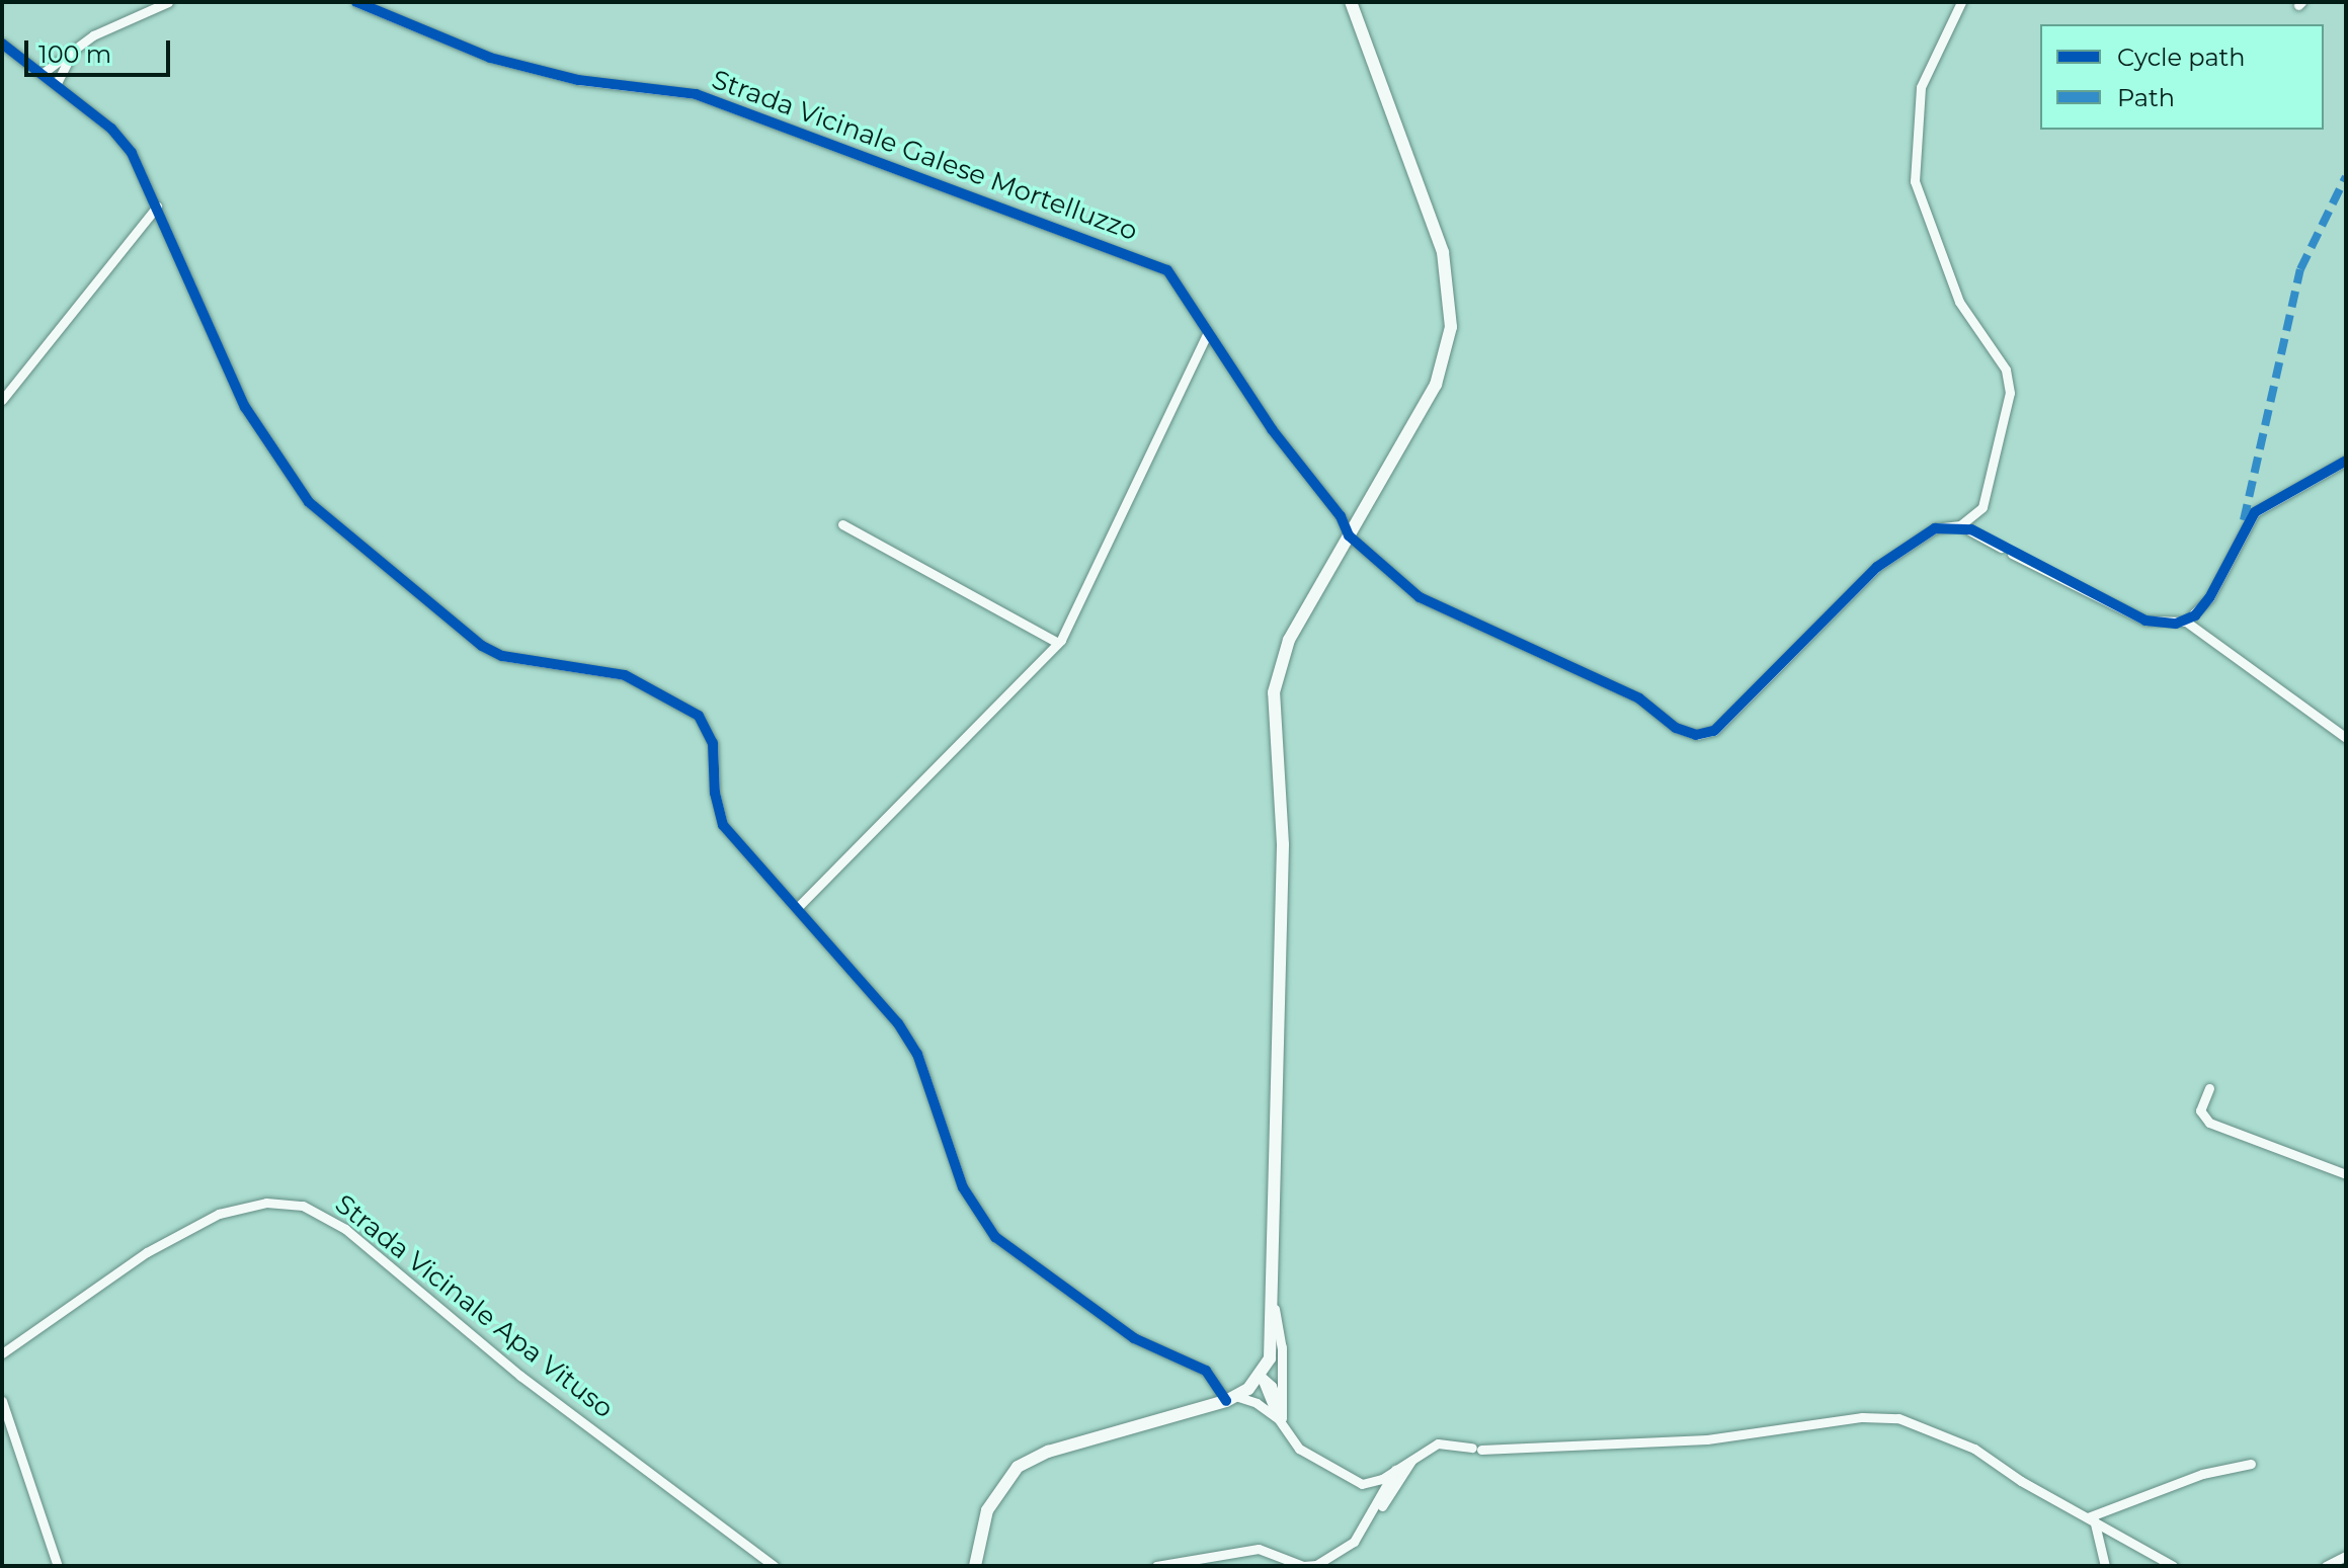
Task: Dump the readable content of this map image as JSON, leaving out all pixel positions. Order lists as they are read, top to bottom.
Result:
{
  "streets": {
    "street": ["Strada Vicinale Galese Mortelluzzo", "Strada Vicinale Apa Vituso"]
  },
  "legend": ["Cycle path", "Path"],
  "scale_bar": "100 m"
}
